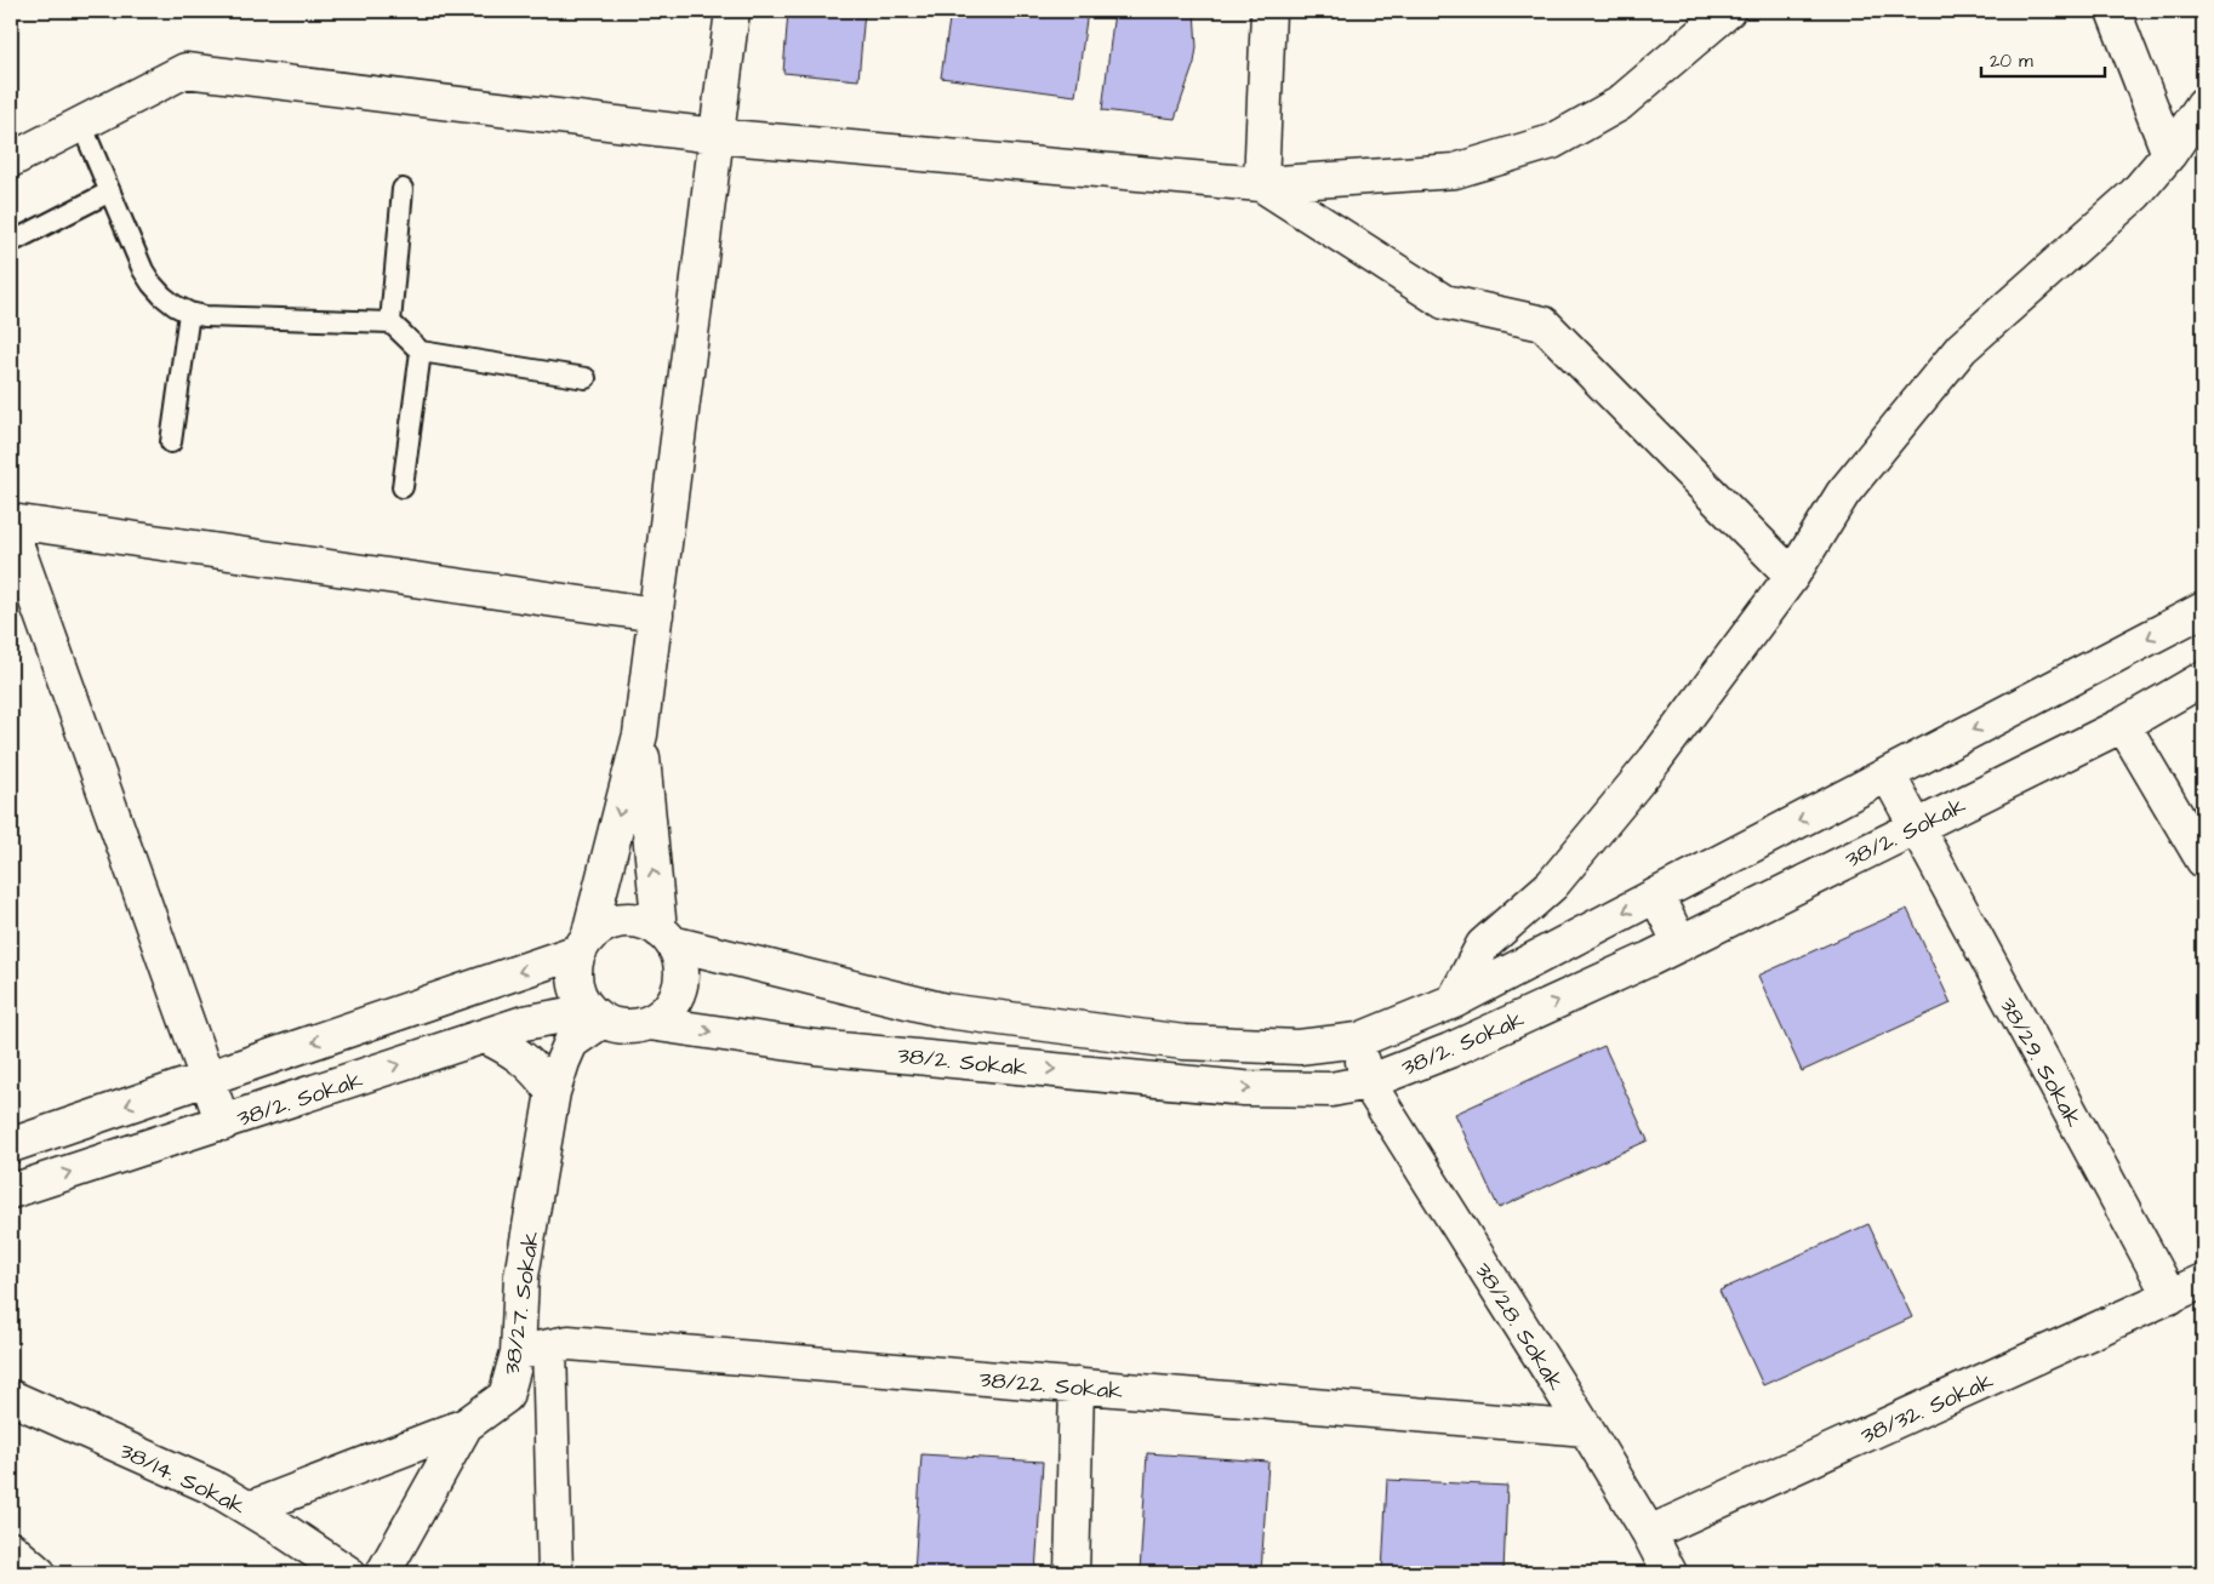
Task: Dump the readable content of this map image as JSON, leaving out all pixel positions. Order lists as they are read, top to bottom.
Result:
{
  "streets": {
    "street": [
      "38/2. Sokak",
      "38/29. Sokak",
      "38/27. Sokak",
      "38/28. Sokak",
      "38/22. Sokak",
      "38/32. Sokak",
      "38/14. Sokak"
    ]
  },
  "crossings": [
    ["38/2. Sokak", "38/29. Sokak"],
    ["38/2. Sokak", "38/27. Sokak"],
    ["38/2. Sokak", "38/28. Sokak"],
    ["38/29. Sokak", "38/32. Sokak"],
    ["38/27. Sokak", "38/22. Sokak"],
    ["38/27. Sokak", "38/14. Sokak"],
    ["38/28. Sokak", "38/22. Sokak"],
    ["38/28. Sokak", "38/32. Sokak"]
  ],
  "scale_bar": "20 m"
}
